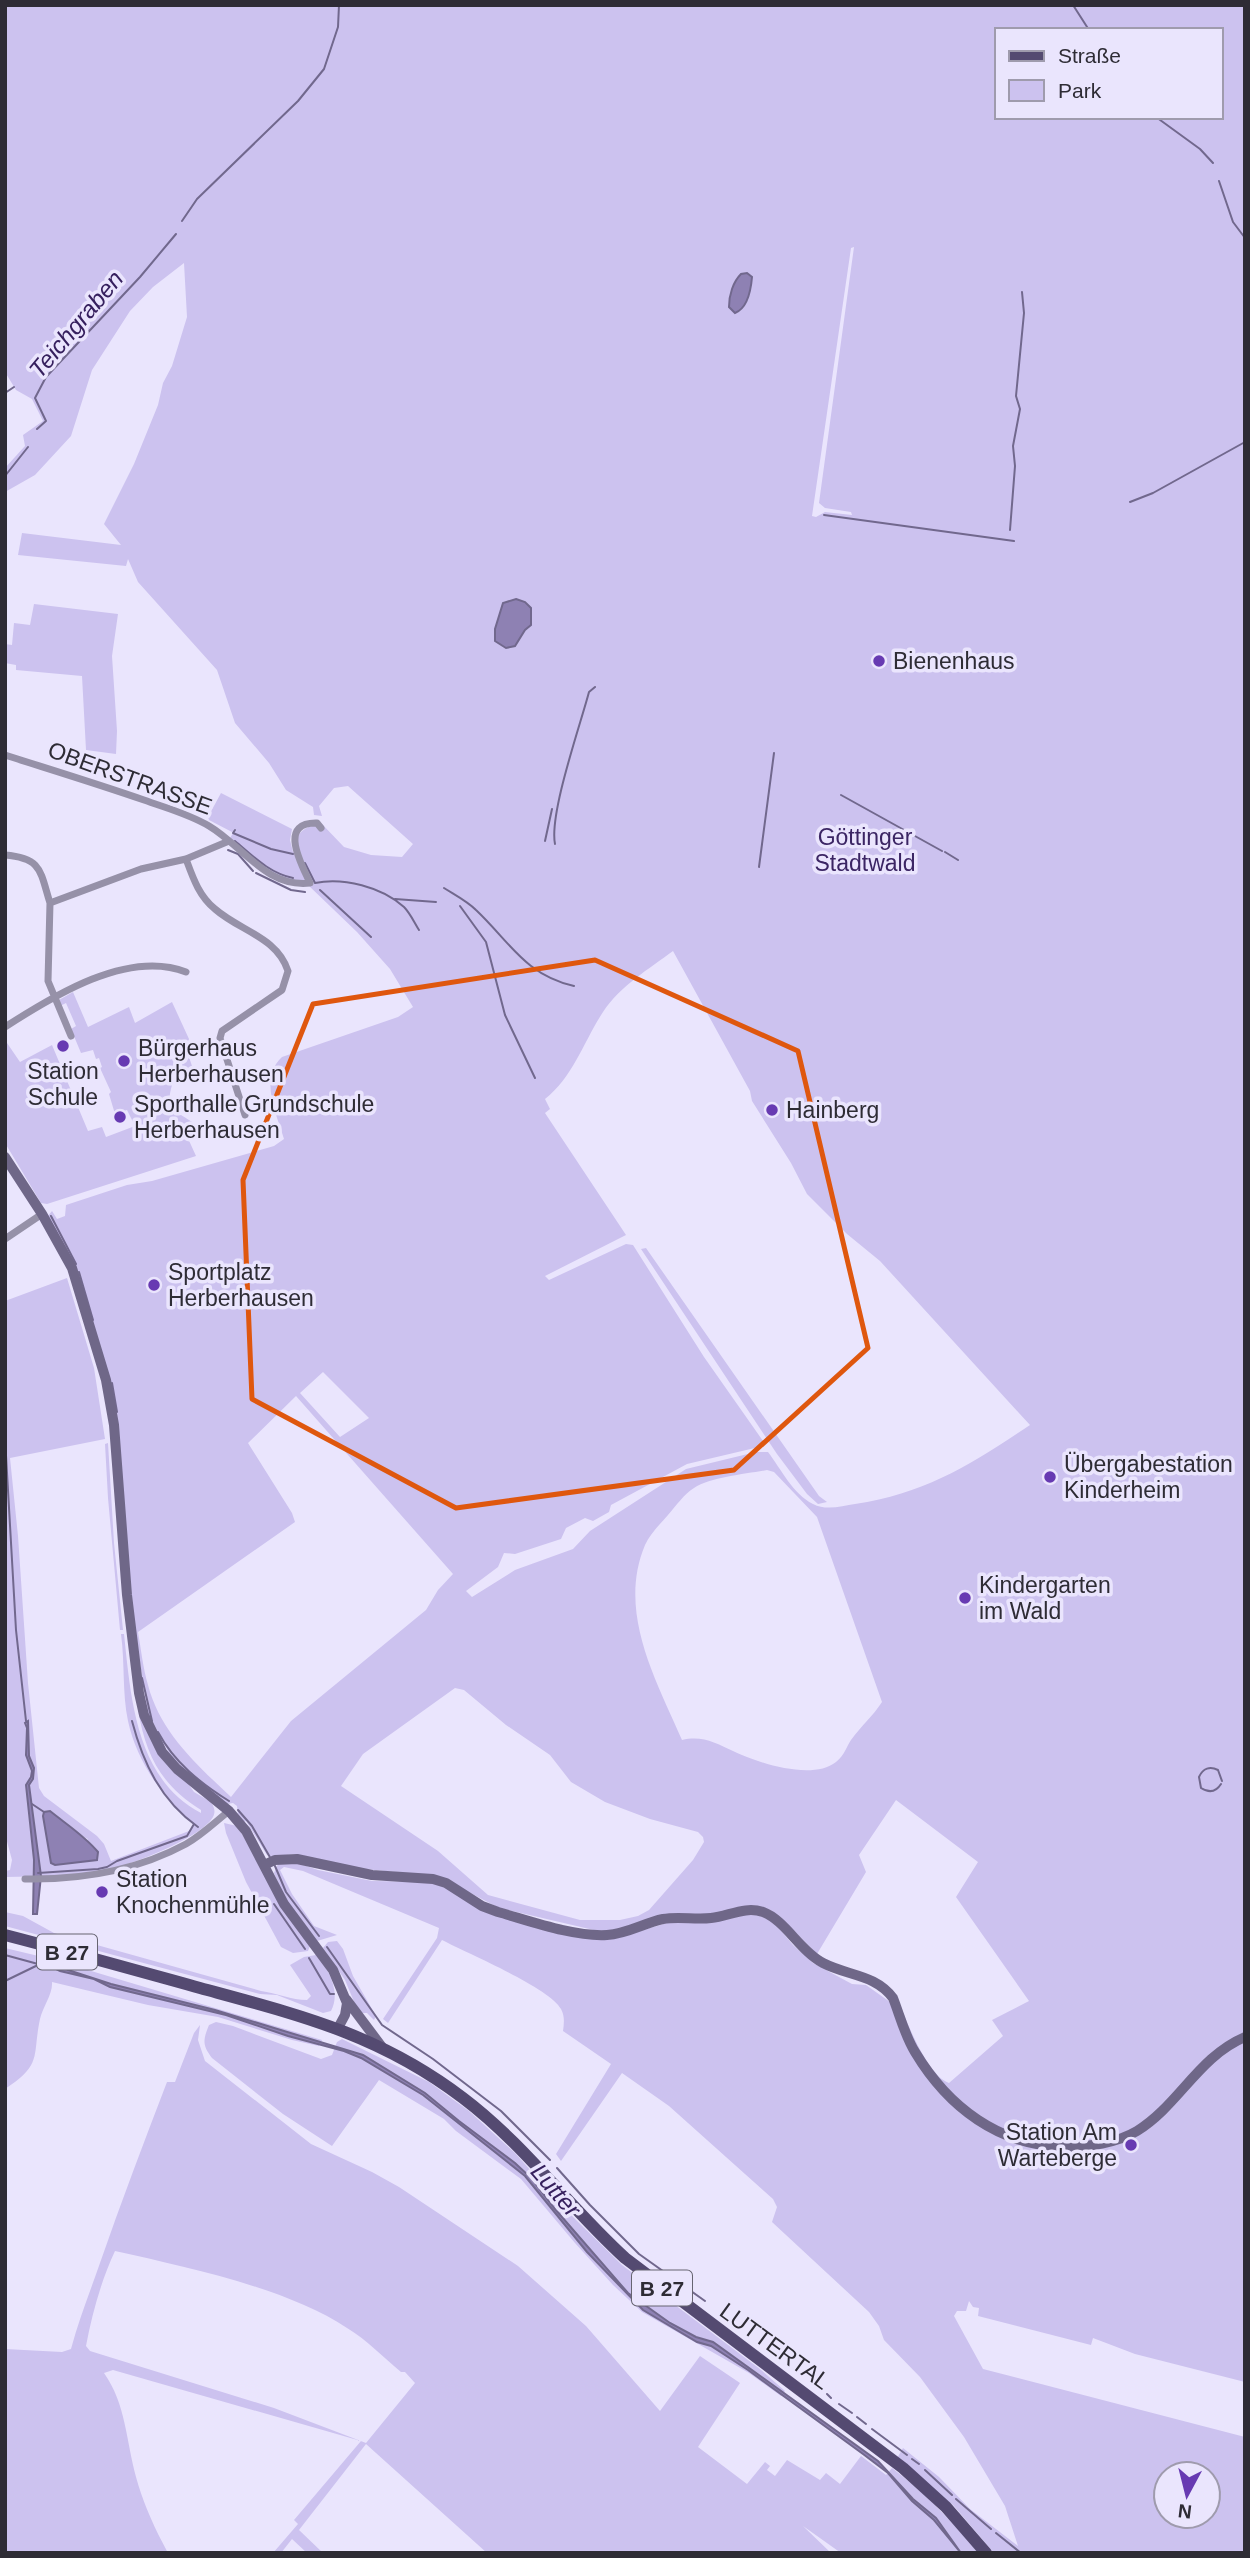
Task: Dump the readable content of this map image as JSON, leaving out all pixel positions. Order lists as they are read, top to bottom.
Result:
{
  "streets": {
    "main road": ["B 27", "LUTTERTAL"],
    "street": ["OBERSTRASSE"]
  },
  "crossings": [
    ["B 27", "LUTTERTAL"]
  ],
  "water": ["Teichgraben", "Lutter"],
  "parks": ["Göttinger Stadtwald"],
  "places": [
    "Bienenhaus",
    "Station Schule",
    "Bürgerhaus Herberhausen",
    "Hainberg",
    "Sporthalle Grundschule Herberhausen",
    "Sportplatz Herberhausen",
    "Übergabestation Kinderheim",
    "Kindergarten im Wald",
    "Station Knochenmühle",
    "Station Am Warteberge"
  ],
  "legend": ["Straße", "Park"],
  "north": "bottom"
}
